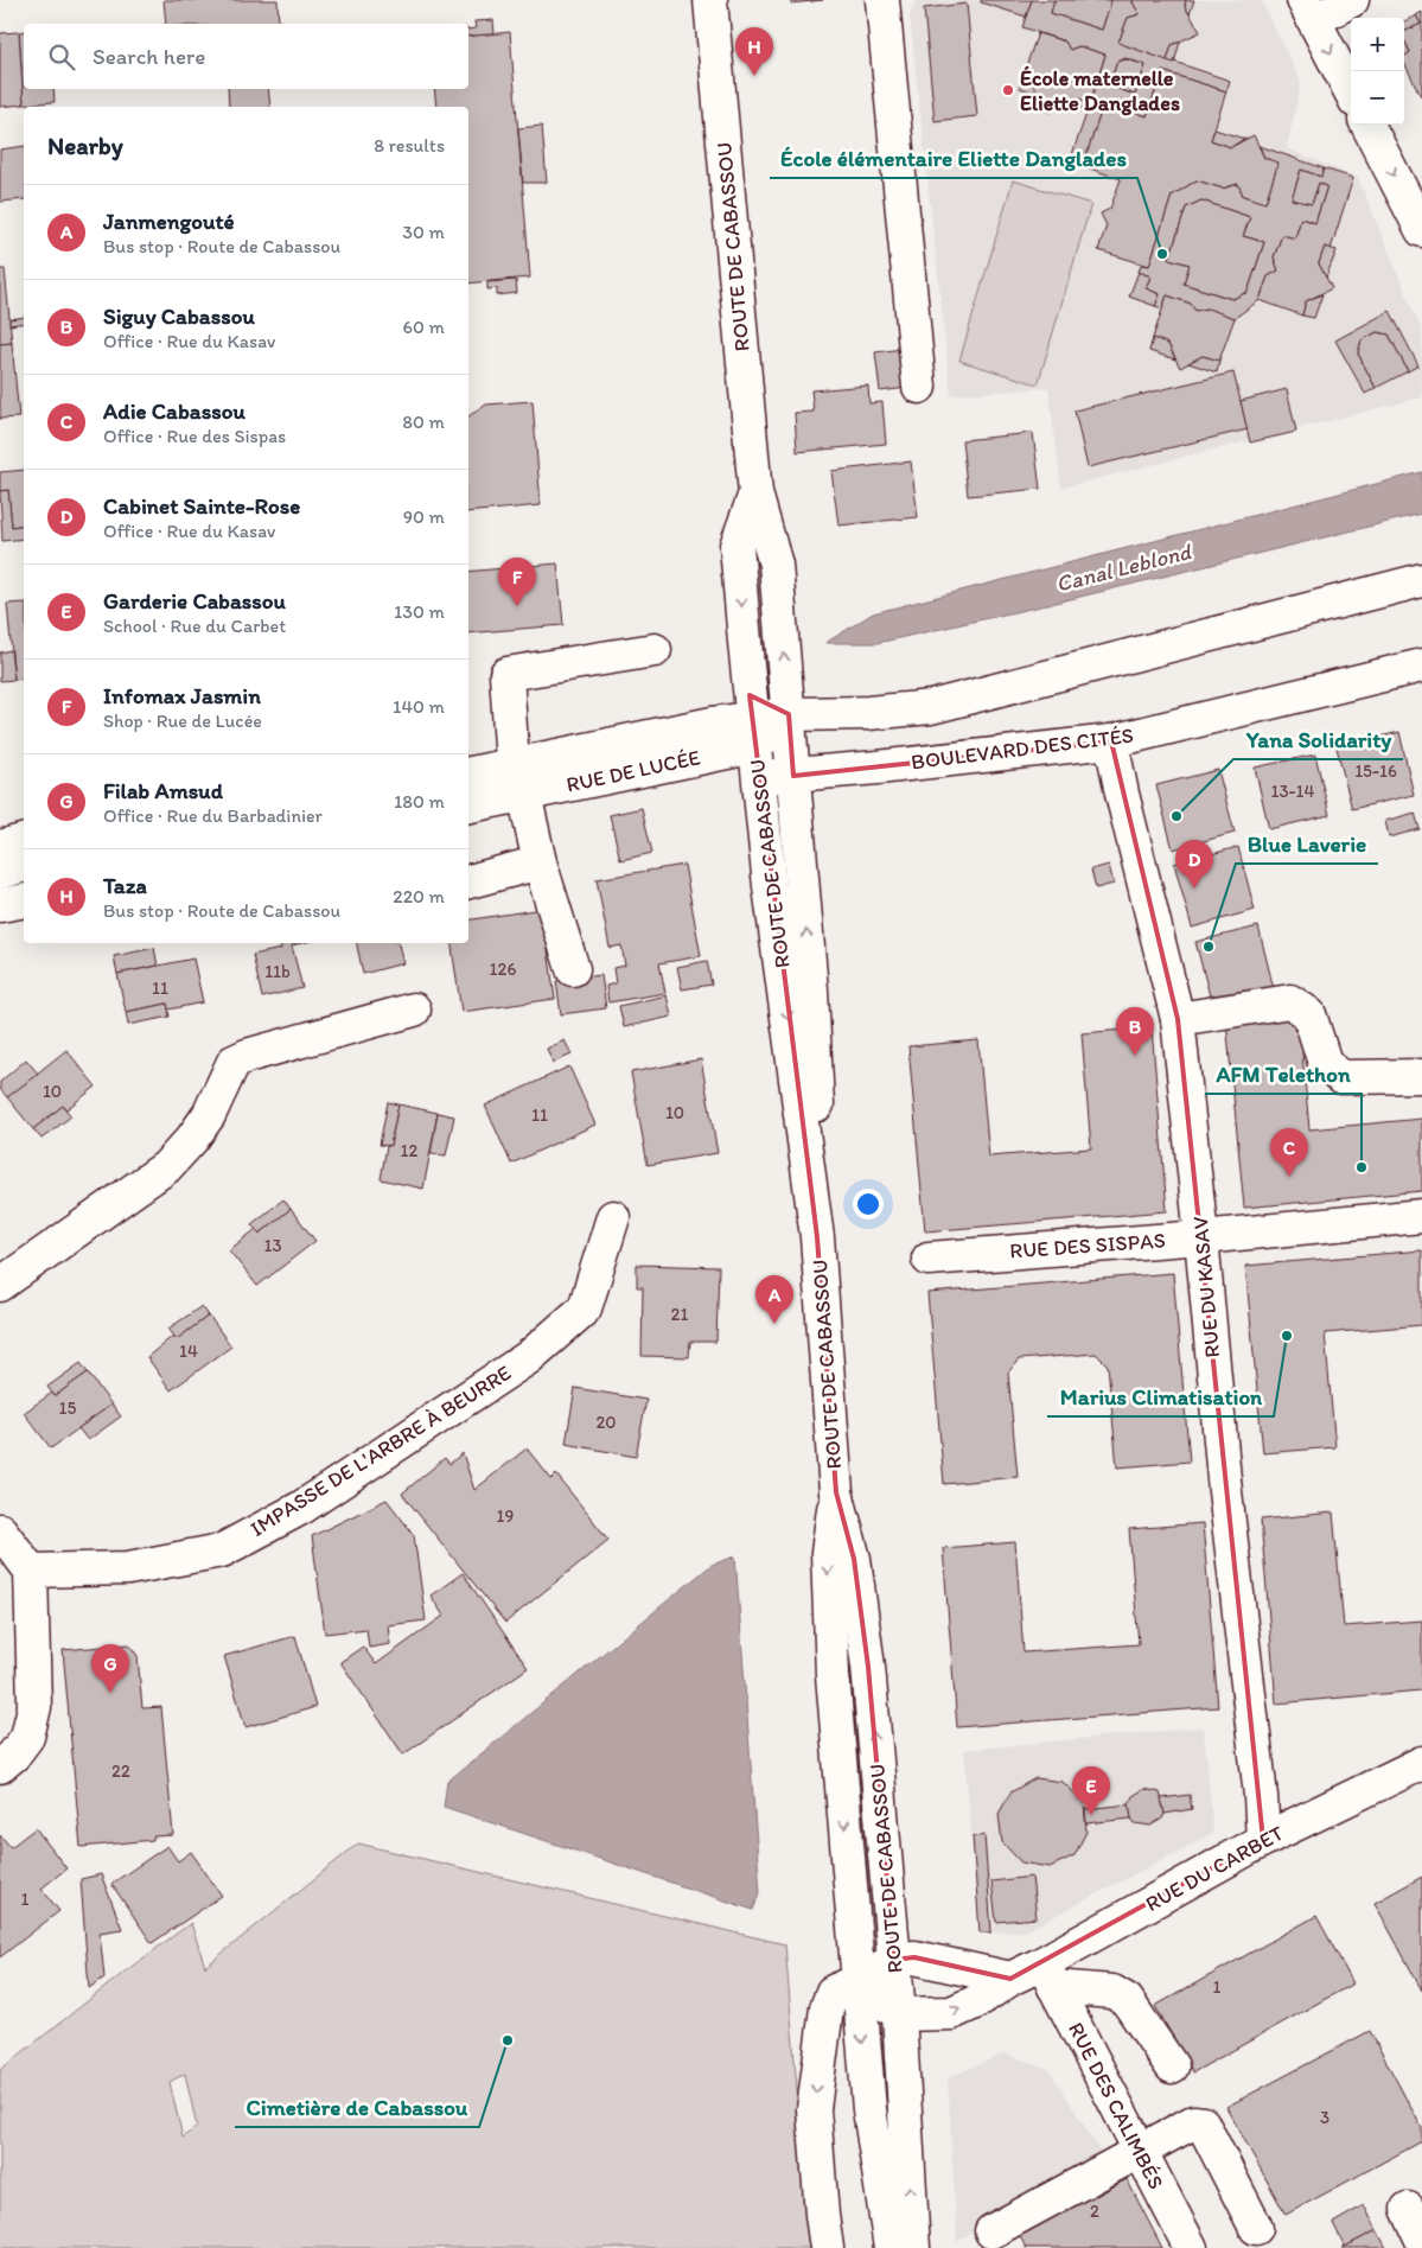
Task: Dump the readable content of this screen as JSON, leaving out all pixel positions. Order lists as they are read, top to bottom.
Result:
{
  "streets": {
    "street": [
      "ROUTE DE CABASSOU",
      "BOULEVARD DES CITÉS",
      "RUE DE LUCÉE",
      "RUE DES SISPAS",
      "RUE DU KASAV",
      "IMPASSE DE L'ARBRE À BEURRE",
      "RUE DU CARBET",
      "RUE DES CALIMBÉS"
    ]
  },
  "crossings": [
    ["ROUTE DE CABASSOU", "BOULEVARD DES CITÉS"],
    ["ROUTE DE CABASSOU", "RUE DE LUCÉE"],
    ["ROUTE DE CABASSOU", "RUE DU CARBET"],
    ["BOULEVARD DES CITÉS", "RUE DE LUCÉE"],
    ["BOULEVARD DES CITÉS", "RUE DU KASAV"],
    ["RUE DES SISPAS", "RUE DU KASAV"],
    ["RUE DU KASAV", "RUE DU CARBET"],
    ["RUE DU CARBET", "RUE DES CALIMBÉS"]
  ],
  "water": ["Canal Leblond"],
  "places": [
    "École maternelle Eliette Danglades",
    "École élémentaire Eliette Danglades",
    "Yana Solidarity",
    "Blue Laverie",
    "AFM Telethon",
    "Marius Climatisation",
    "Cimetière de Cabassou"
  ],
  "house_numbers": [
    "15-16",
    "13-14",
    "126",
    "11b",
    "11",
    "10",
    "10",
    "11",
    "12",
    "13",
    "21",
    "14",
    "15",
    "20",
    "19",
    "22",
    "1",
    "1",
    "3",
    "2"
  ],
  "page": {
    "map_buttons": ["+", "−"],
    "search": "Search here",
    "pins": [
      "H",
      "F",
      "D",
      "B",
      "C",
      "A",
      "G",
      "E"
    ],
    "heading": ["Nearby", "8 results"],
    "list": [
      {
        "mark": "A",
        "name": "Janmengouté",
        "note": "Bus stop · Route de Cabassou",
        "value": "30 m"
      },
      {
        "mark": "B",
        "name": "Siguy Cabassou",
        "note": "Office · Rue du Kasav",
        "value": "60 m"
      },
      {
        "mark": "C",
        "name": "Adie Cabassou",
        "note": "Office · Rue des Sispas",
        "value": "80 m"
      },
      {
        "mark": "D",
        "name": "Cabinet Sainte-Rose",
        "note": "Office · Rue du Kasav",
        "value": "90 m"
      },
      {
        "mark": "E",
        "name": "Garderie Cabassou",
        "note": "School · Rue du Carbet",
        "value": "130 m"
      },
      {
        "mark": "F",
        "name": "Infomax Jasmin",
        "note": "Shop · Rue de Lucée",
        "value": "140 m"
      },
      {
        "mark": "G",
        "name": "Filab Amsud",
        "note": "Office · Rue du Barbadinier",
        "value": "180 m"
      },
      {
        "mark": "H",
        "name": "Taza",
        "note": "Bus stop · Route de Cabassou",
        "value": "220 m"
      }
    ]
  }
}
